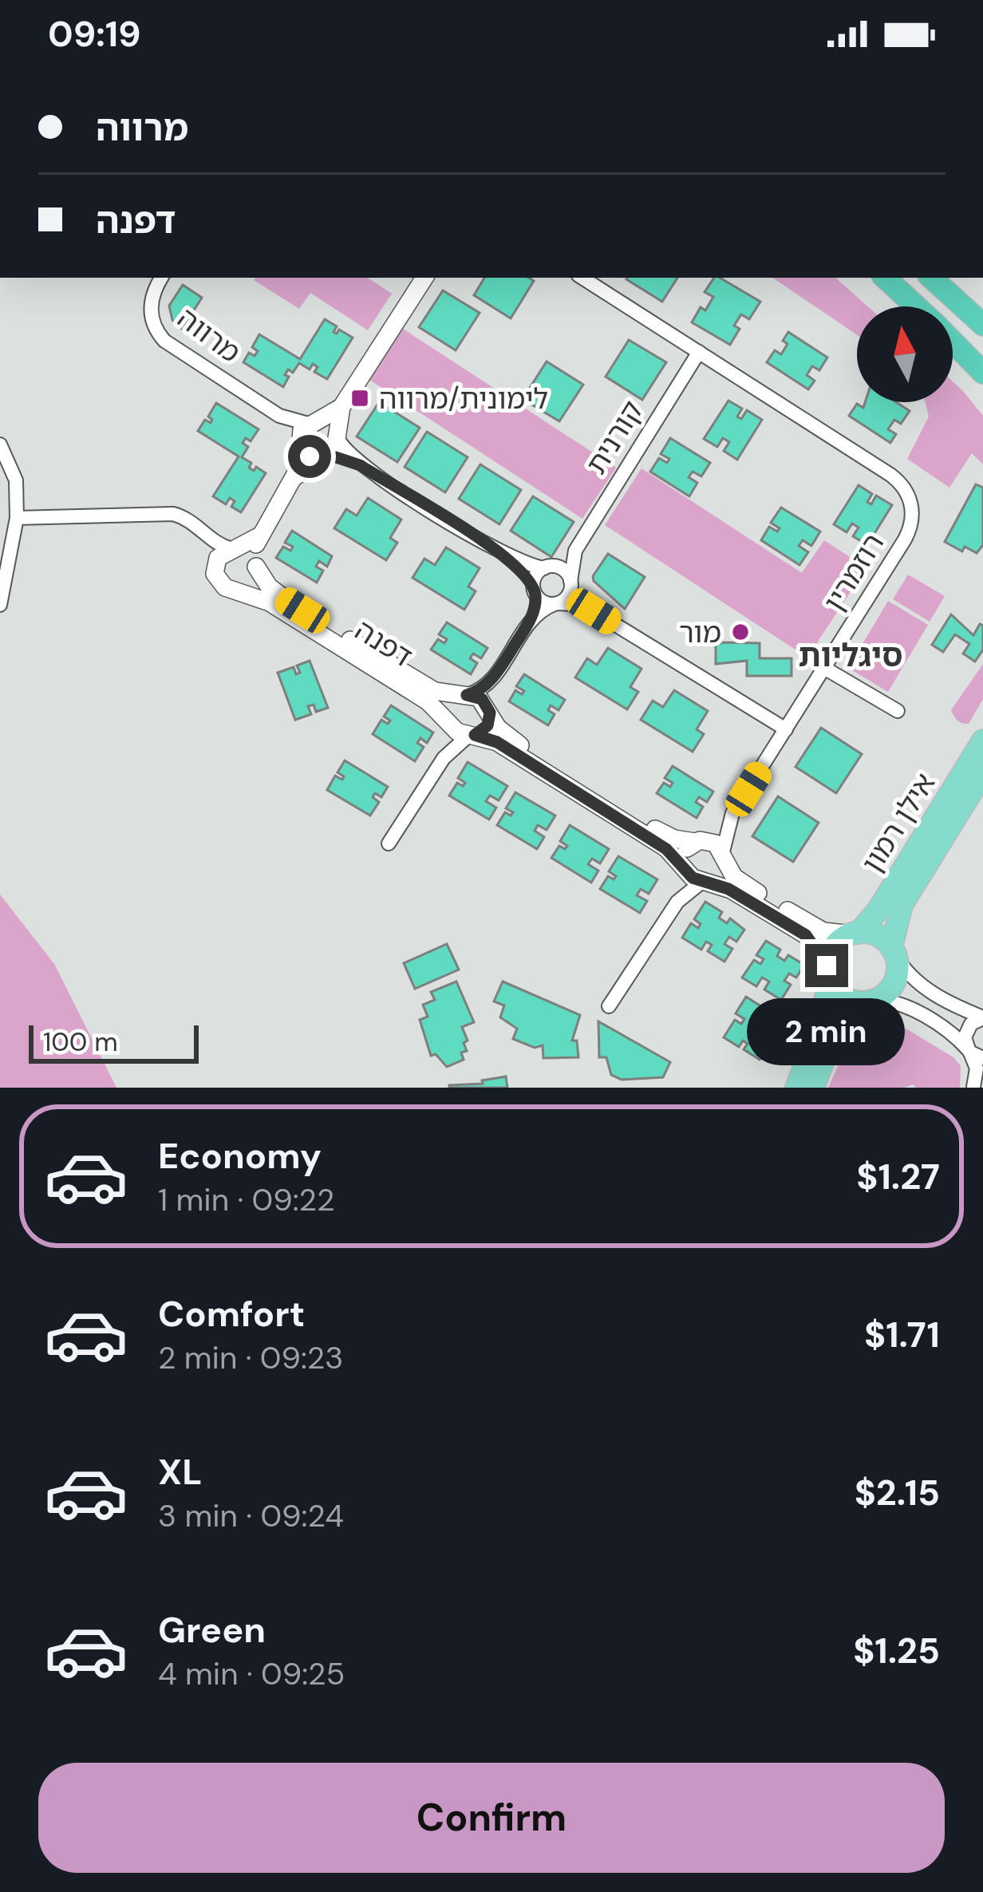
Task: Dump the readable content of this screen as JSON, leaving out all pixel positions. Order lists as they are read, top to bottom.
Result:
{
  "streets": {
    "main road": ["אילן רמון"],
    "street": [
      "מרווה",
      "קורנית",
      "רוזמרין",
      "דפנה"
    ]
  },
  "crossings": [
    ["קורנית", "רוזמרין"]
  ],
  "districts": ["סיגליות"],
  "places": {
    "transit": ["לימונית/מרווה"],
    "other": ["מור"]
  },
  "scale_bar": "100 m",
  "north": "top",
  "page": {
    "status": "09:19",
    "banner": ["מרווה", "דפנה"],
    "bubble": "2 min",
    "scale": "100 m",
    "list": [
      {
        "name": "Economy",
        "note": "1 min · 09:22",
        "value": "$1.27"
      },
      {
        "name": "Comfort",
        "note": "2 min · 09:23",
        "value": "$1.71"
      },
      {
        "name": "XL",
        "note": "3 min · 09:24",
        "value": "$2.15"
      },
      {
        "name": "Green",
        "note": "4 min · 09:25",
        "value": "$1.25"
      }
    ],
    "buttons": "Confirm"
  }
}
